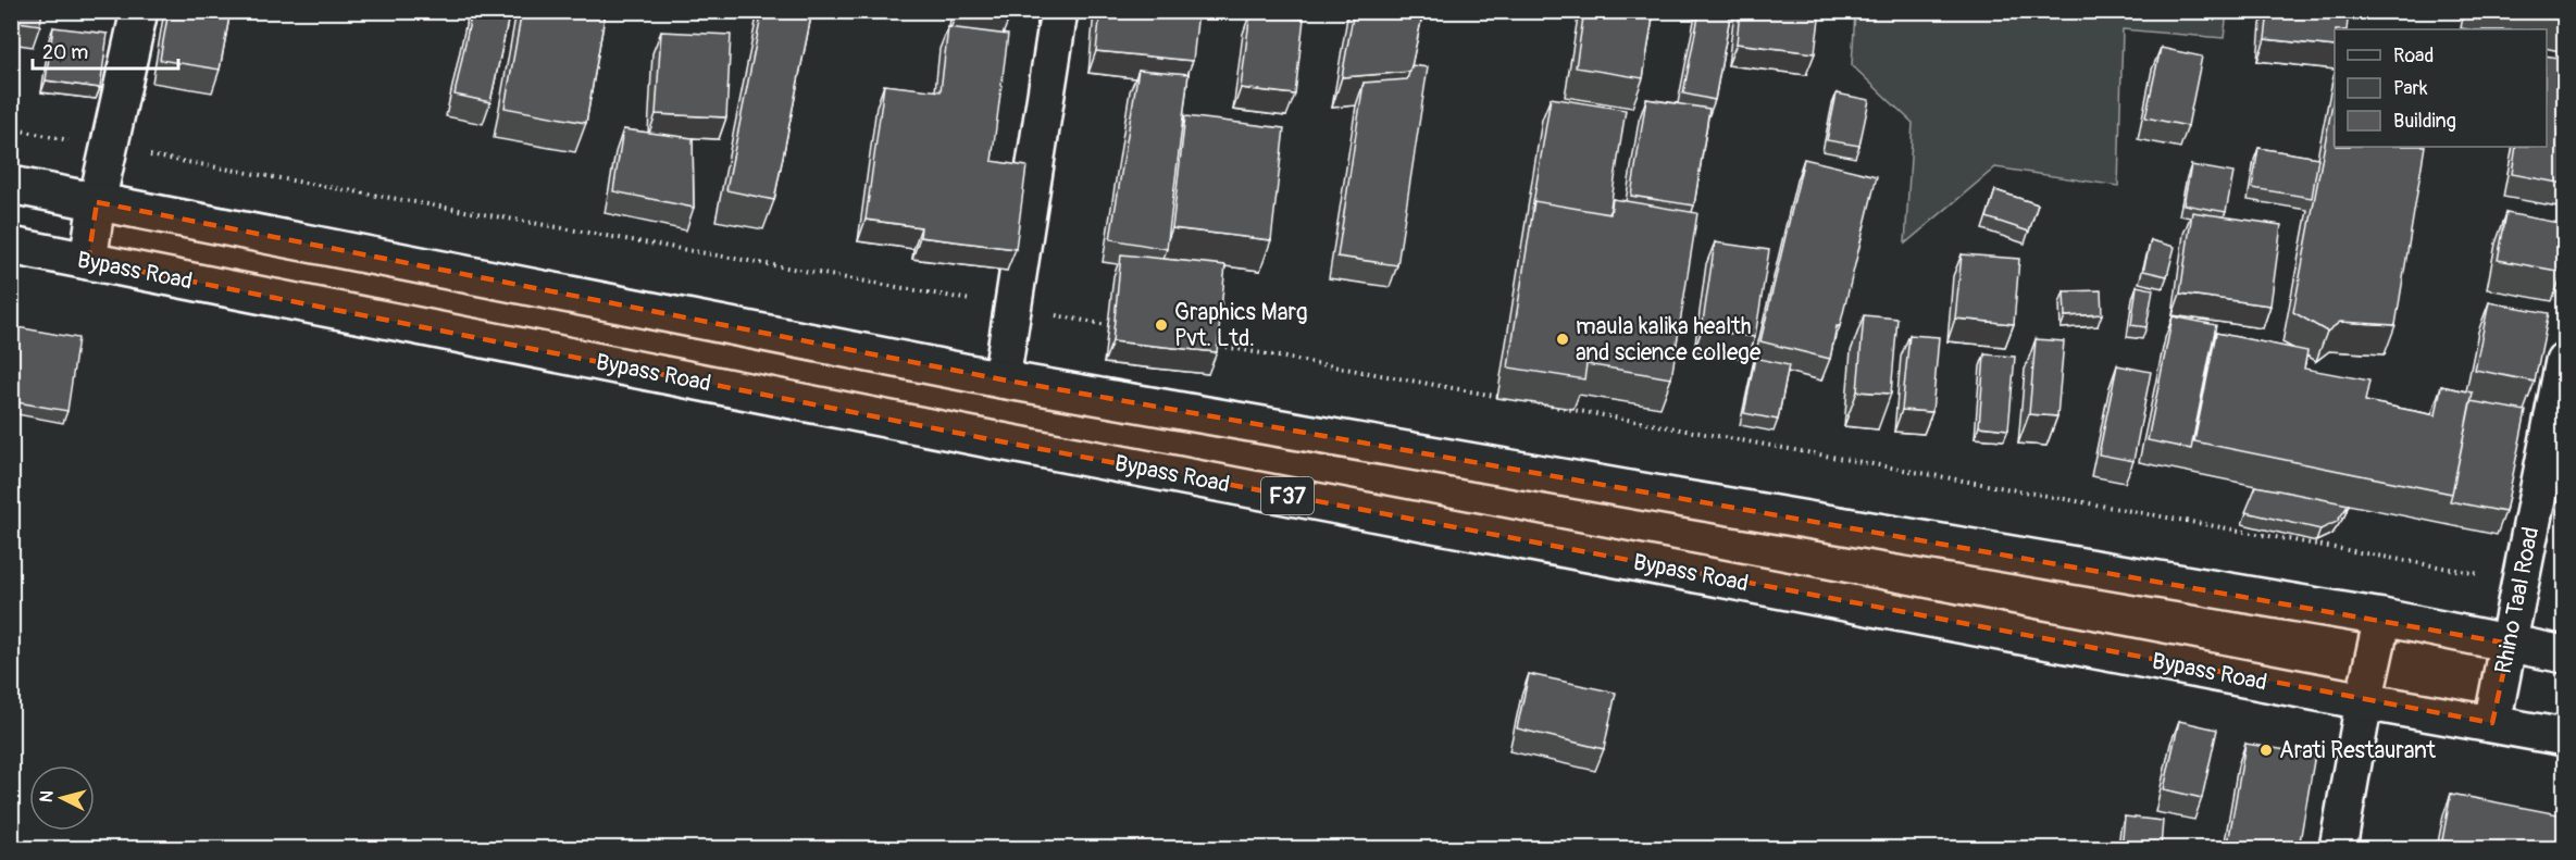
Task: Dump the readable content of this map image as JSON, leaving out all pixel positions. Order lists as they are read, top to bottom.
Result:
{
  "streets": {
    "main road": ["Bypass Road", "F37", "Rhino Taal Road"]
  },
  "crossings": [
    ["Bypass Road", "Rhino Taal Road"]
  ],
  "places": ["Graphics Marg Pvt. Ltd.", "maula kalika health and science college", "Arati Restaurant"],
  "legend": ["Road", "Park", "Building"],
  "scale_bar": "20 m",
  "north": "left"
}
